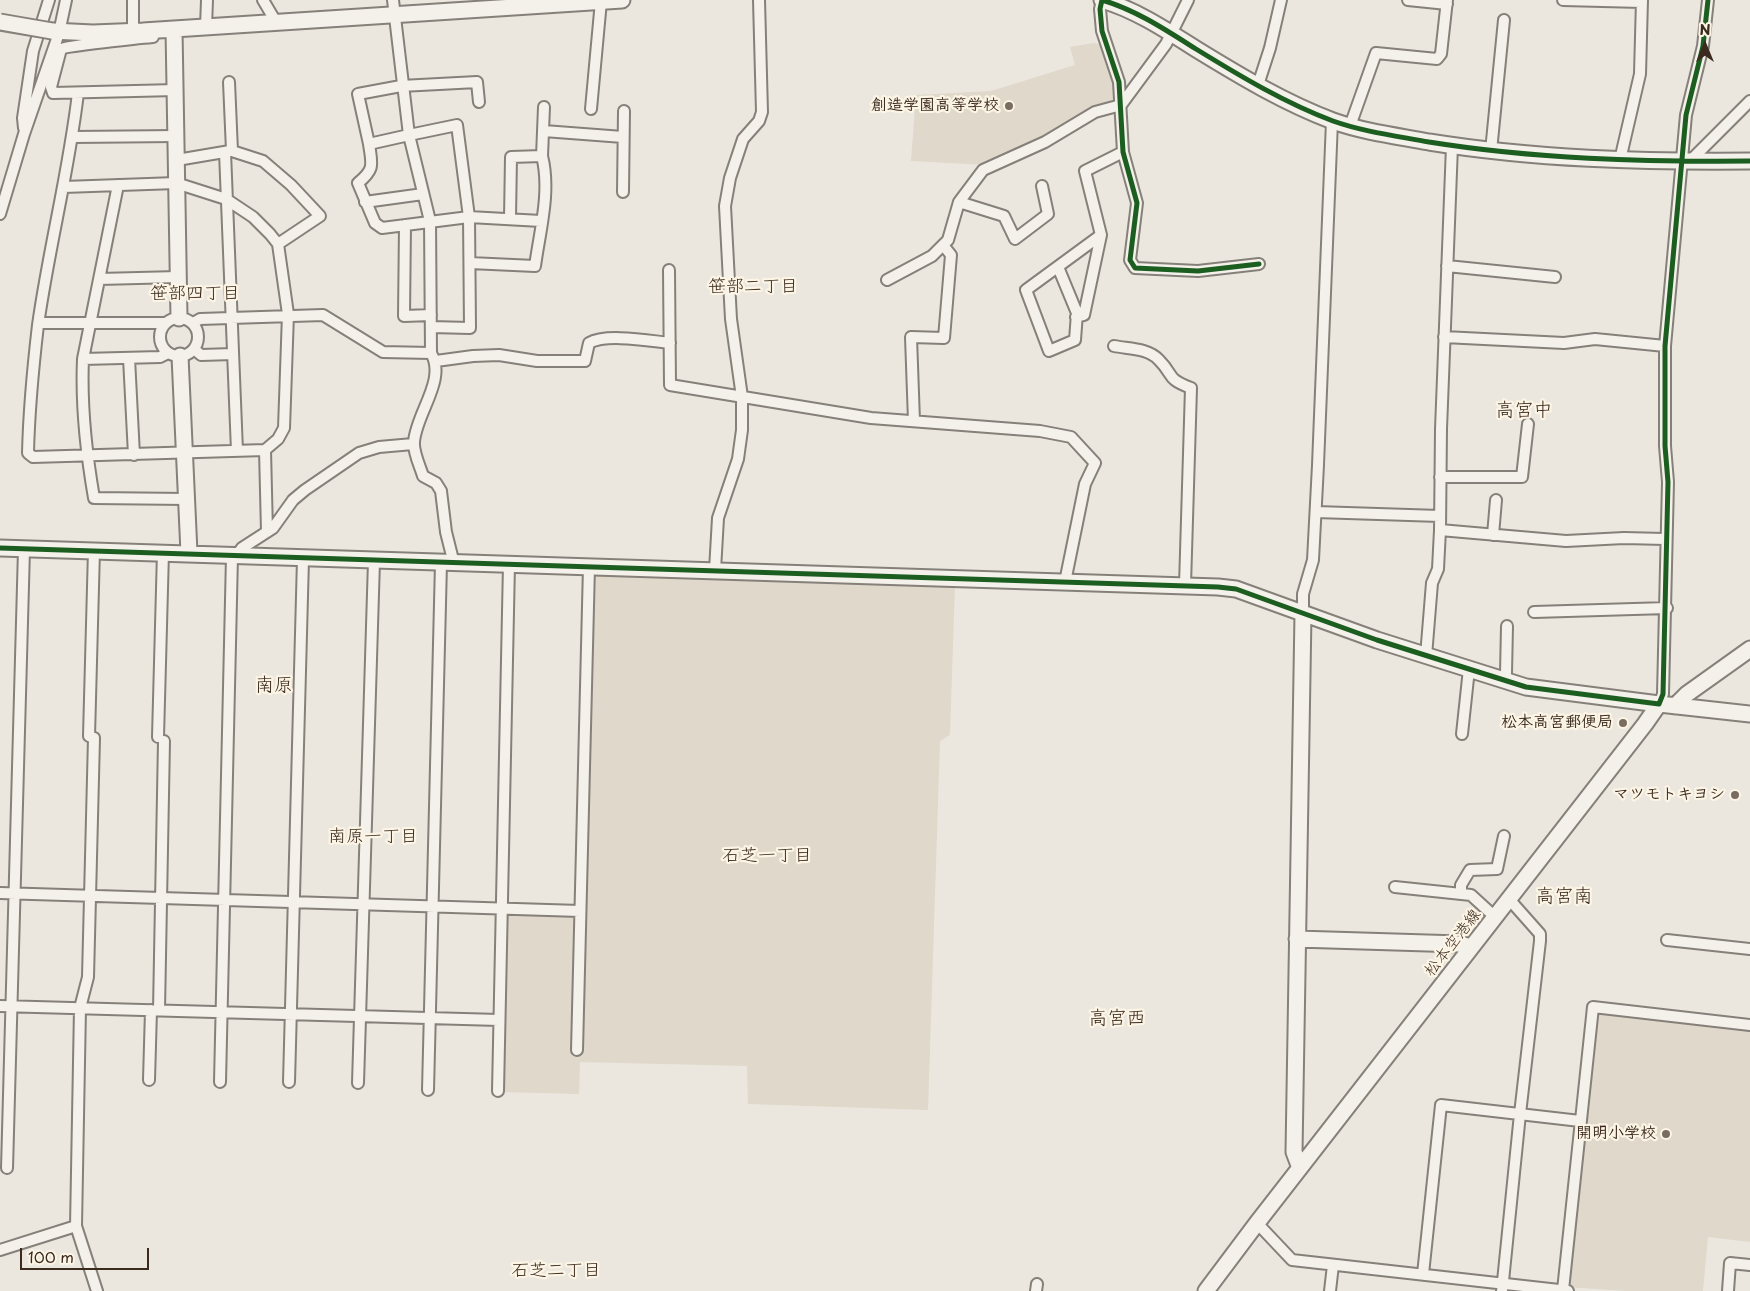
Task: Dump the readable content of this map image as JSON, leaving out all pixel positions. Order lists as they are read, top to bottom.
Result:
{
  "streets": {
    "street": ["松本空港線"]
  },
  "districts": [
    "笹部二丁目",
    "笹部四丁目",
    "高宮中",
    "南原",
    "南原一丁目",
    "石芝一丁目",
    "高宮南",
    "高宮西",
    "石芝二丁目"
  ],
  "places": [
    "創造学園高等学校",
    "松本高宮郵便局",
    "マツモトキヨシ",
    "開明小学校"
  ],
  "scale_bar": "100 m",
  "north": "top"
}
